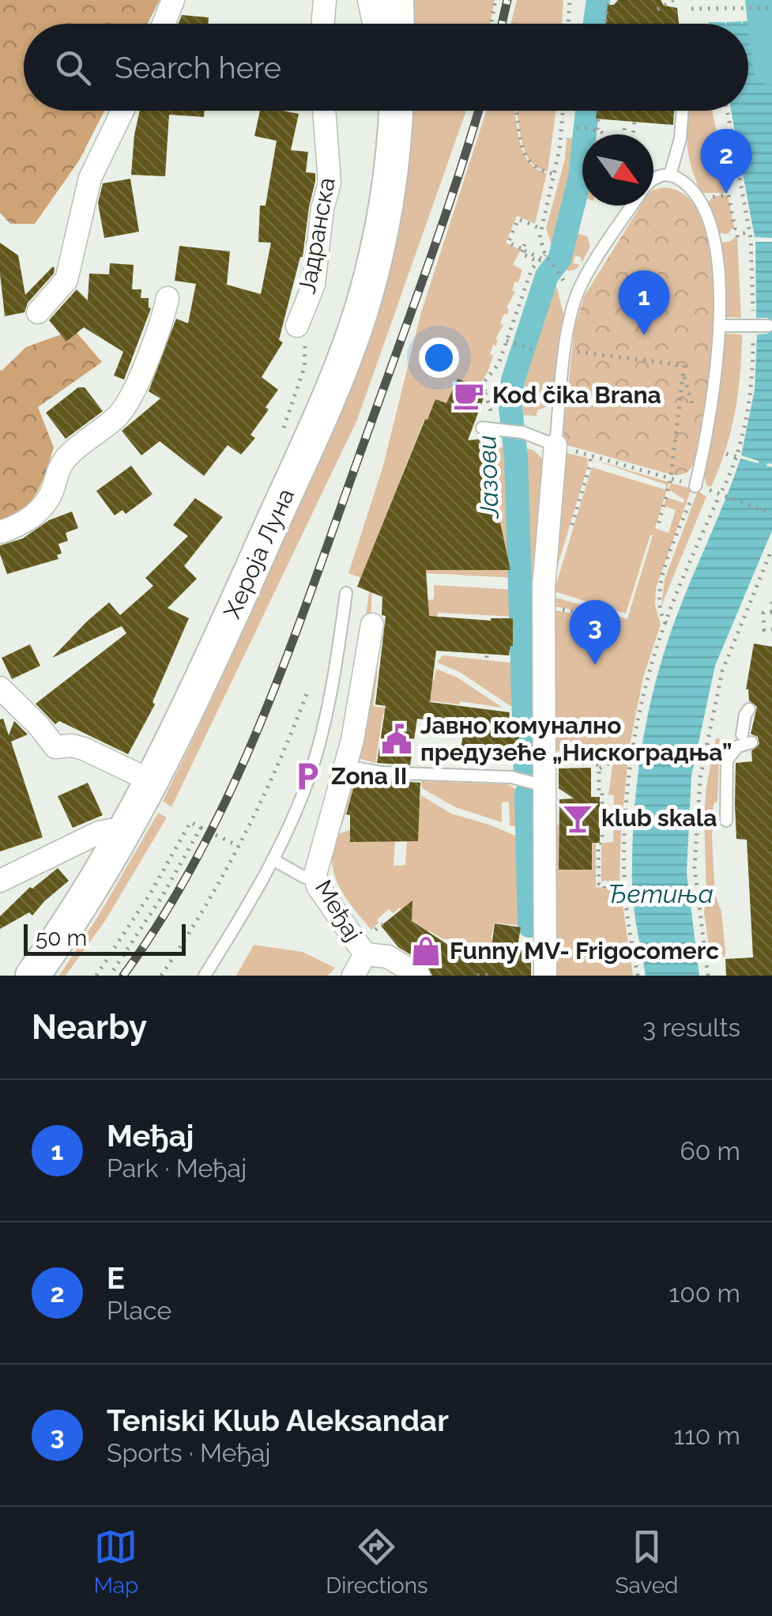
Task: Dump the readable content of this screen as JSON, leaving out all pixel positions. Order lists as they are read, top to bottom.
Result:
{
  "streets": {
    "main road": ["Хероја Луна"],
    "street": ["Јадранска", "Међај"]
  },
  "water": ["Јазови", "Ђетиња"],
  "places": {
    "cafe": ["Kod čika Brana"],
    "public building": ["Јавно комунално предузеће „Нискоградња”"],
    "parking": ["Zona II"],
    "bar": ["klub skala"],
    "shop": ["Funny MV- Frigocomerc"]
  },
  "scale_bar": "50 m",
  "north": "bottom right",
  "page": {
    "search": "Search here",
    "pins": ["2", "1", "3"],
    "scale": "50 m",
    "heading": ["Nearby", "3 results"],
    "list": [
      {
        "mark": "1",
        "name": "Међај",
        "note": "Park · Међај",
        "value": "60 m"
      },
      {
        "mark": "2",
        "name": "E",
        "note": "Place",
        "value": "100 m"
      },
      {
        "mark": "3",
        "name": "Teniski Klub Aleksandar",
        "note": "Sports · Међај",
        "value": "110 m"
      }
    ],
    "nav": ["Map", "Directions", "Saved"]
  }
}
